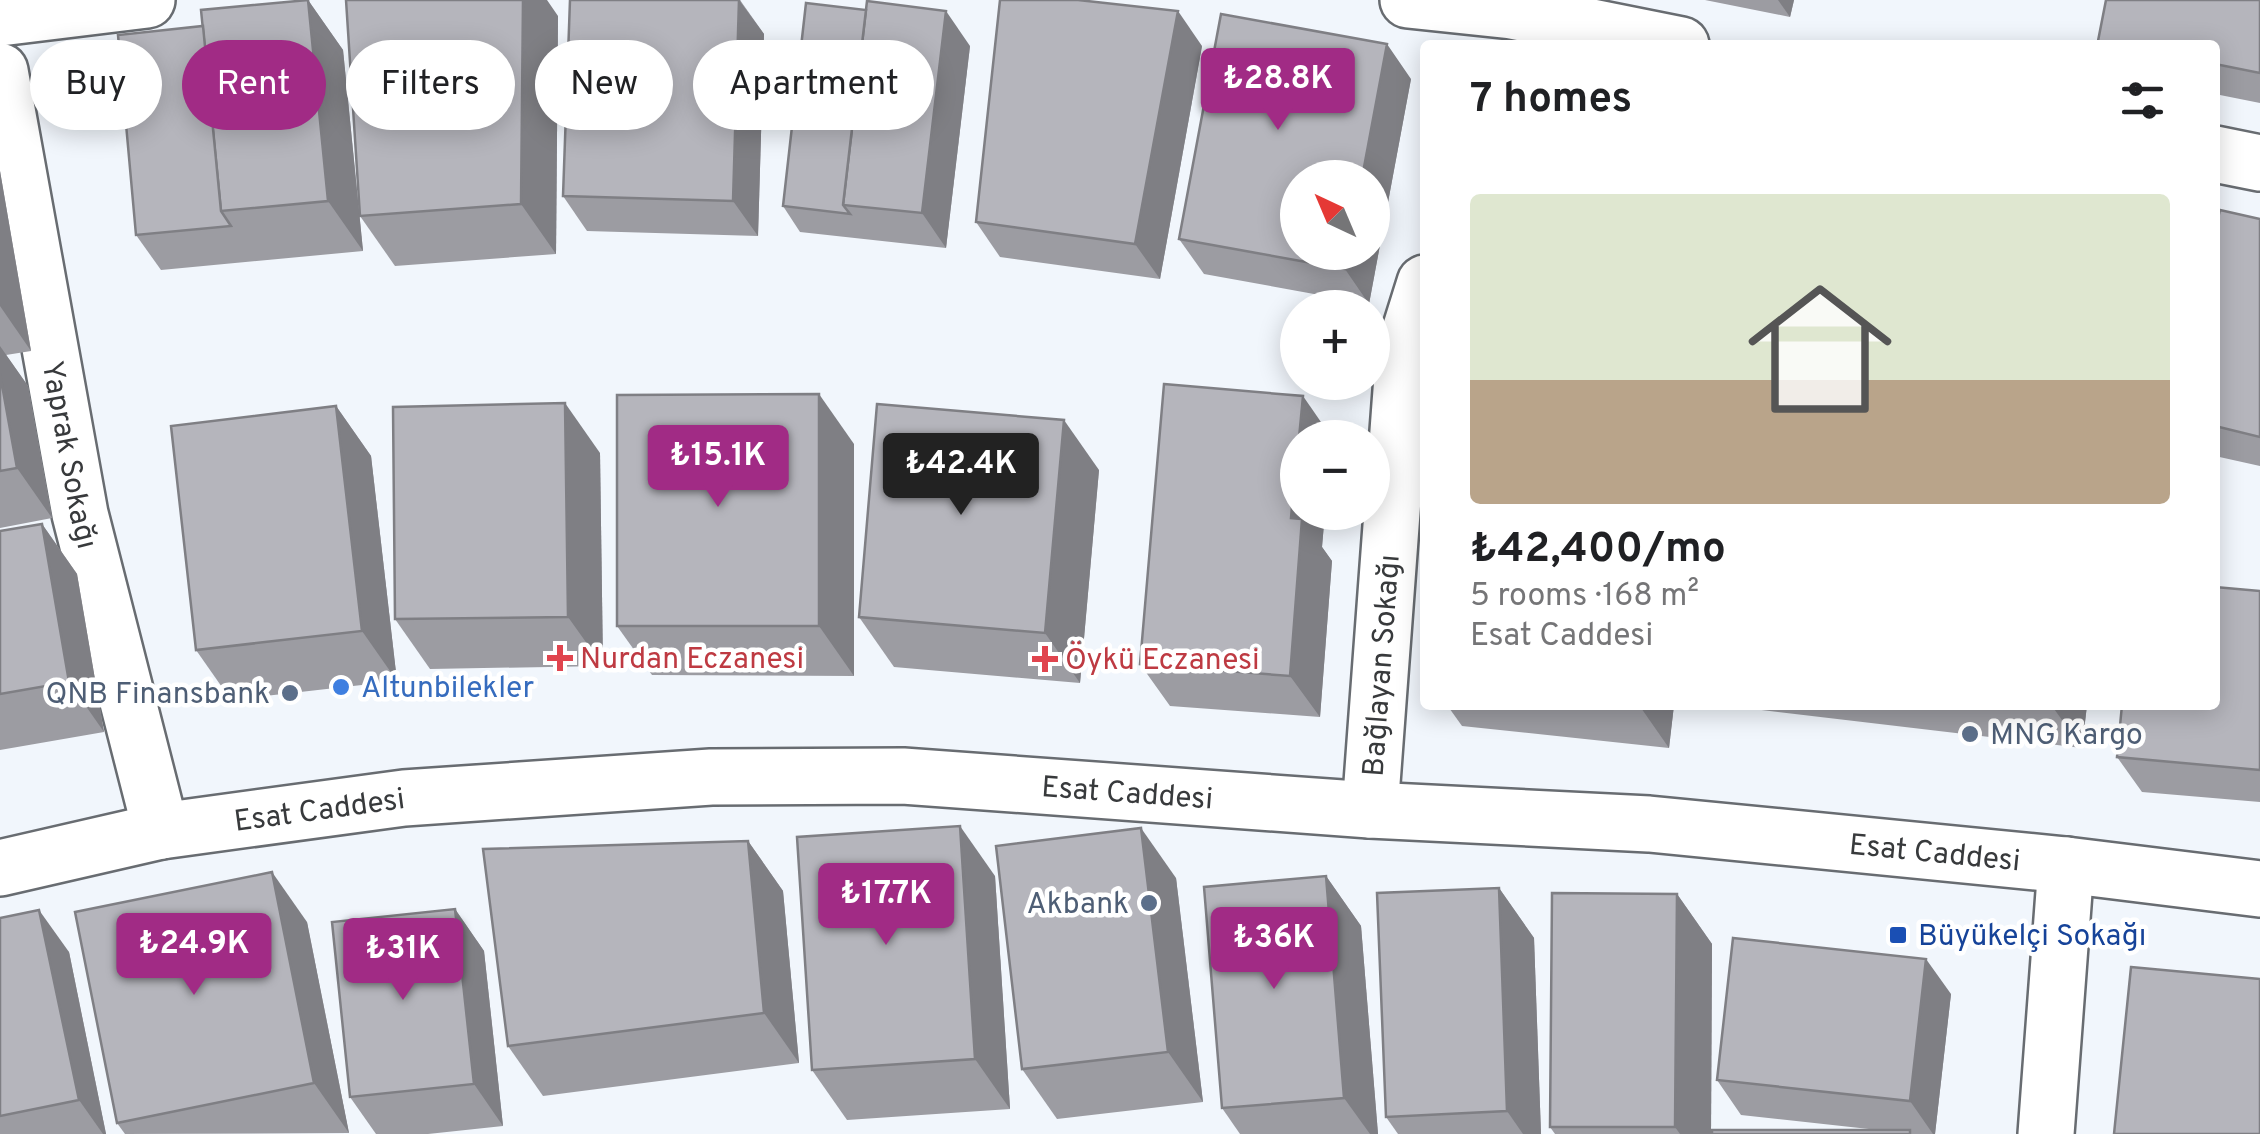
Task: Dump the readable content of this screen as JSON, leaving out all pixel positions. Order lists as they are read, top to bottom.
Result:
{
  "streets": {
    "main road": ["Yaprak Sokağı", "Bağlayan Sokağı", "Esat Caddesi"]
  },
  "crossings": [
    ["Yaprak Sokağı", "Esat Caddesi"],
    ["Bağlayan Sokağı", "Esat Caddesi"]
  ],
  "places": {
    "health": ["Nurdan Eczanesi", "Öykü Eczanesi"],
    "other": [
      "Altunbilekler",
      "QNB Finansbank",
      "MNG Kargo",
      "Akbank"
    ],
    "transit": ["Büyükelçi Sokağı"]
  },
  "north": "top left",
  "page": {
    "chip": [
      "Buy",
      "Rent",
      "Filters",
      "New",
      "Apartment"
    ],
    "heading": "7 homes",
    "price": [
      "₺28.8K",
      "₺15.1K",
      "₺42.4K",
      "₺17.7K",
      "₺36K",
      "₺24.9K",
      "₺31K"
    ],
    "map_buttons": ["+", "−"],
    "list": [
      {
        "name": "₺42,400/mo",
        "note": "5 rooms · 168 m² · Esat Caddesi"
      }
    ]
  }
}
